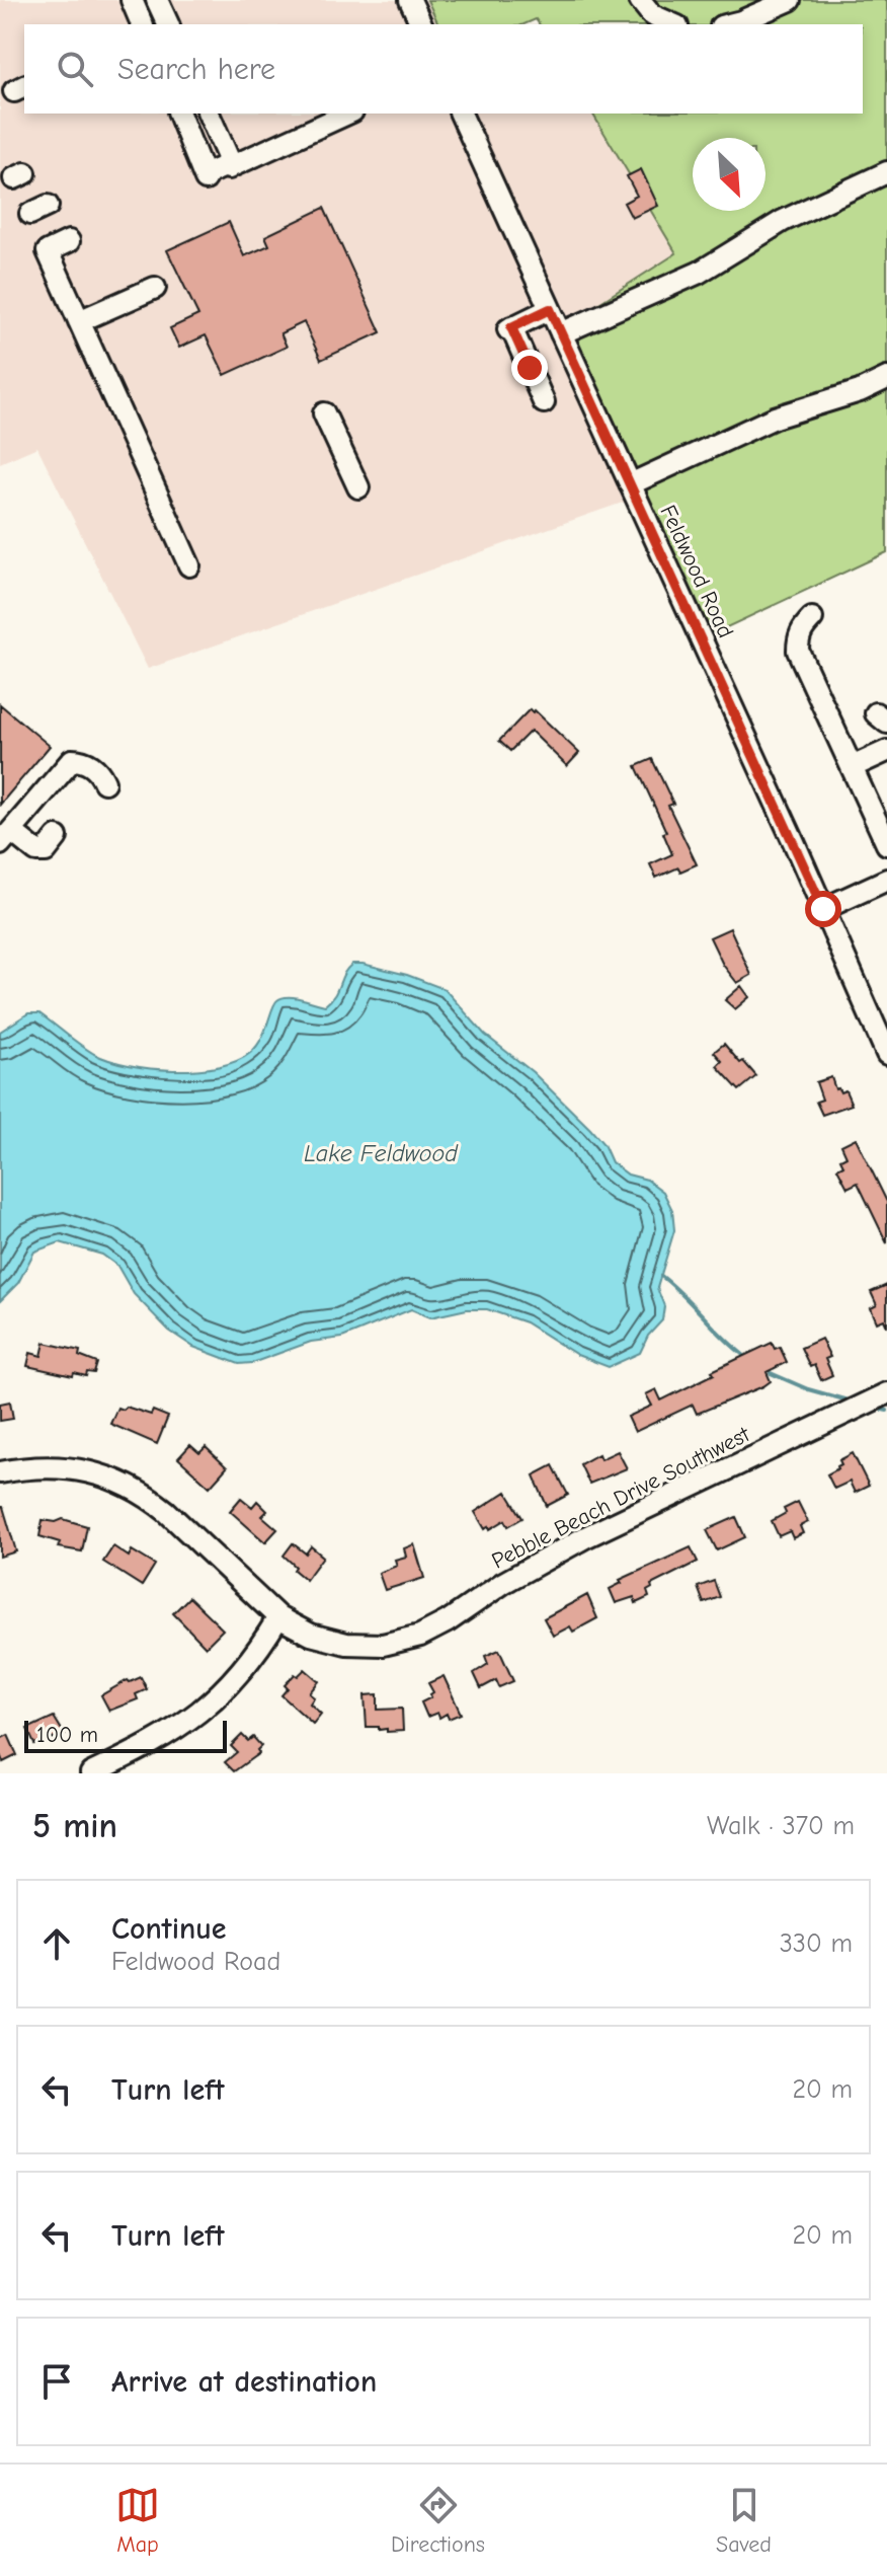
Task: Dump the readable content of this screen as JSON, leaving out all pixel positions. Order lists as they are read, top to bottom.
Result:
{
  "streets": {
    "street": ["Feldwood Road", "Pebble Beach Drive Southwest"]
  },
  "water": ["Lake Feldwood"],
  "scale_bar": "100 m",
  "north": "bottom right",
  "page": {
    "search": "Search here",
    "scale": "100 m",
    "heading": ["5 min", "Walk · 370 m"],
    "list": [
      ["Continue", "Feldwood Road", "330 m"],
      ["Turn left", "20 m"],
      ["Turn left", "20 m"],
      "Arrive at destination"
    ],
    "nav": ["Map", "Directions", "Saved"]
  }
}
